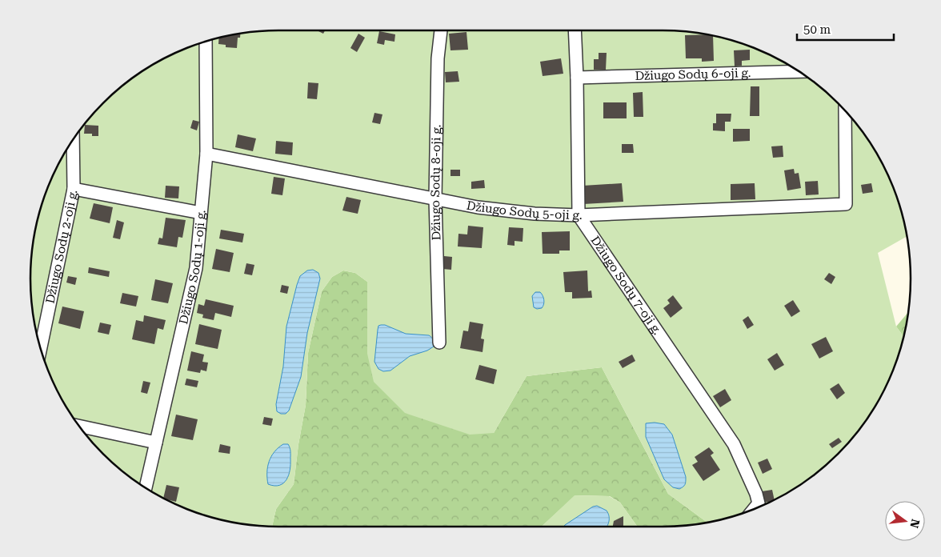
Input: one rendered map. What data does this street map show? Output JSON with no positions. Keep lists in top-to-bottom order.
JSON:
{
  "streets": {
    "street": [
      "Džiugo Sodų 6-oji g.",
      "Džiugo Sodų 8-oji g.",
      "Džiugo Sodų 5-oji g.",
      "Džiugo Sodų 2-oji g.",
      "Džiugo Sodų 1-oji g.",
      "Džiugo Sodų 7-oji g."
    ]
  },
  "crossings": [
    ["Džiugo Sodų 8-oji g.", "Džiugo Sodų 5-oji g."],
    ["Džiugo Sodų 5-oji g.", "Džiugo Sodų 1-oji g."],
    ["Džiugo Sodų 5-oji g.", "Džiugo Sodų 7-oji g."]
  ],
  "scale_bar": "50 m",
  "north": "right"
}
